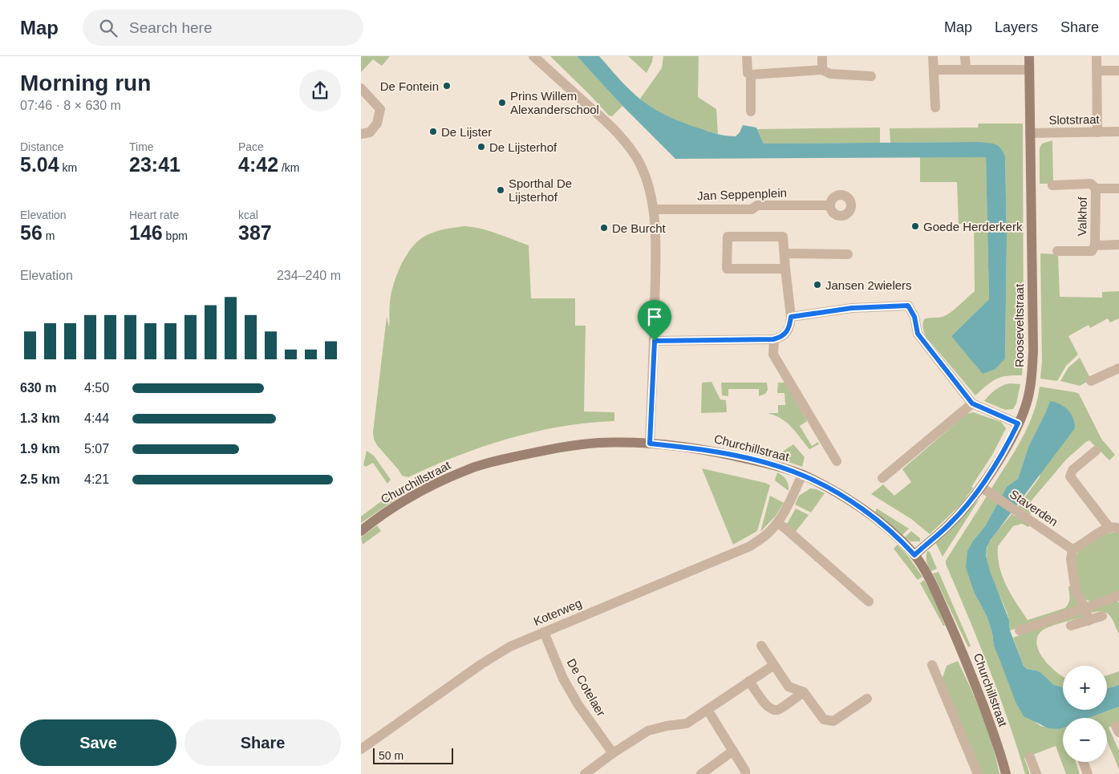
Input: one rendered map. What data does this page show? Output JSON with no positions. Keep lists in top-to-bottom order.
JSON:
{
  "streets": {
    "street": [
      "Slotstraat",
      "Jan Seppenplein",
      "Valkhof",
      "Rooseveltstraat",
      "Churchillstraat",
      "Staverden",
      "Koterweg",
      "De Cotelaer"
    ]
  },
  "crossings": [
    ["Slotstraat", "Rooseveltstraat"],
    ["Rooseveltstraat", "Churchillstraat"],
    ["Rooseveltstraat", "Staverden"],
    ["Churchillstraat", "Koterweg"],
    ["Koterweg", "De Cotelaer"]
  ],
  "places": [
    "De Fontein",
    "Prins Willem Alexanderschool",
    "De Lijster",
    "De Lijsterhof",
    "Sporthal De Lijsterhof",
    "Goede Herderkerk",
    "De Burcht",
    "Jansen 2wielers"
  ],
  "scale_bar": "50 m",
  "page": {
    "header": "Map",
    "search": "Search here",
    "nav": ["Map", "Layers", "Share"],
    "heading": ["Morning run", "07:46 · 8 × 630 m"],
    "stats": [
      ["Distance", "5.04 km"],
      ["Time", "23:41"],
      ["Pace", "4:42 /km"],
      ["Elevation", "56 m"],
      ["Heart rate", "146 bpm"],
      ["kcal", "387"]
    ],
    "chart": ["Elevation", "234–240 m"],
    "list": [
      {
        "name": "630 m",
        "note": "4:50"
      },
      {
        "name": "1.3 km",
        "note": "4:44"
      },
      {
        "name": "1.9 km",
        "note": "5:07"
      },
      {
        "name": "2.5 km",
        "note": "4:21"
      }
    ],
    "map_buttons": ["+", "−"],
    "buttons": ["Save", "Share"],
    "scale": "50 m"
  }
}
